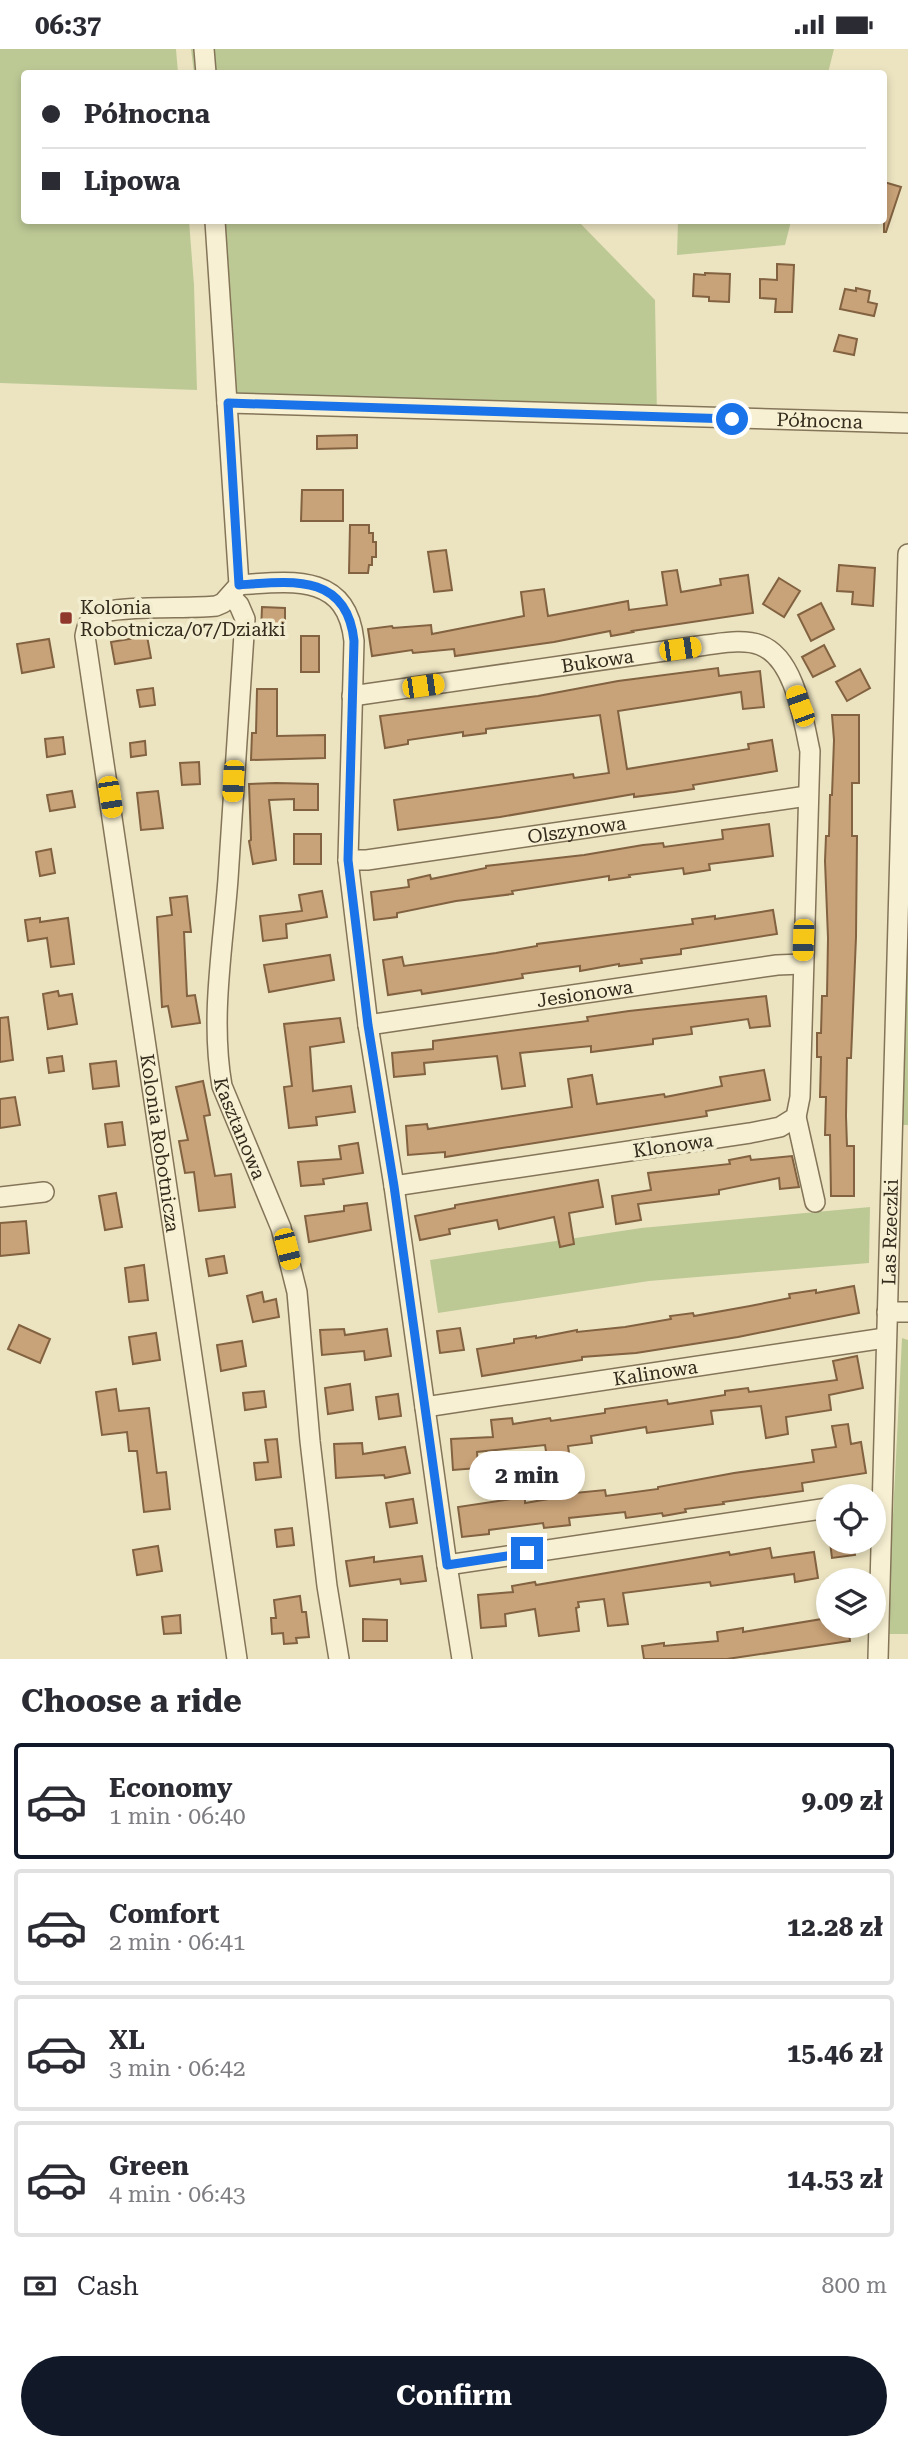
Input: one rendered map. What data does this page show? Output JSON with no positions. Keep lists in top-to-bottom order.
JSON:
{
  "streets": {
    "street": [
      "Północna",
      "Bukowa",
      "Olszynowa",
      "Jesionowa",
      "Kasztanowa",
      "Kolonia Robotnicza",
      "Klonowa",
      "Las Rzeczki",
      "Kalinowa"
    ]
  },
  "crossings": [
    ["Północna", "Kasztanowa"],
    ["Bukowa", "Olszynowa"],
    ["Bukowa", "Jesionowa"],
    ["Kasztanowa", "Kolonia Robotnicza"],
    ["Las Rzeczki", "Kalinowa"]
  ],
  "places": {
    "transit": ["Kolonia Robotnicza/07/Działki"]
  },
  "page": {
    "status": "06:37",
    "banner": ["Północna", "Lipowa"],
    "bubble": "2 min",
    "heading": "Choose a ride",
    "list": [
      {
        "name": "Economy",
        "note": "1 min · 06:40",
        "value": "9.09 zł"
      },
      {
        "name": "Comfort",
        "note": "2 min · 06:41",
        "value": "12.28 zł"
      },
      {
        "name": "XL",
        "note": "3 min · 06:42",
        "value": "15.46 zł"
      },
      {
        "name": "Green",
        "note": "4 min · 06:43",
        "value": "14.53 zł"
      }
    ],
    "pay": ["Cash", "800 m"],
    "buttons": "Confirm"
  }
}
